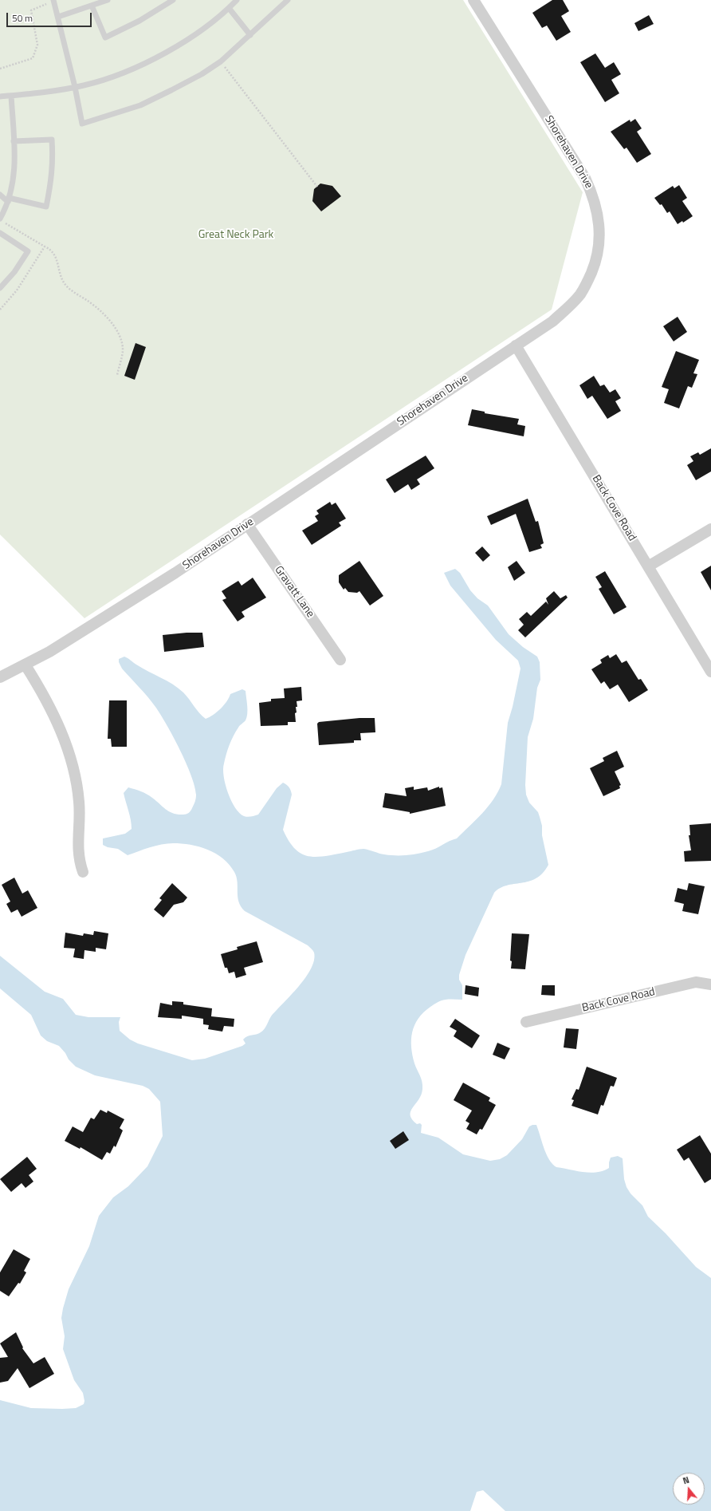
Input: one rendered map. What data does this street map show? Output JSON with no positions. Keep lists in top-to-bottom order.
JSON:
{
  "streets": {
    "street": ["Shorehaven Drive", "Back Cove Road", "Gravatt Lane"]
  },
  "crossings": [
    ["Shorehaven Drive", "Back Cove Road"],
    ["Shorehaven Drive", "Gravatt Lane"]
  ],
  "parks": ["Great Neck Park"],
  "scale_bar": "50 m",
  "north": "top"
}
